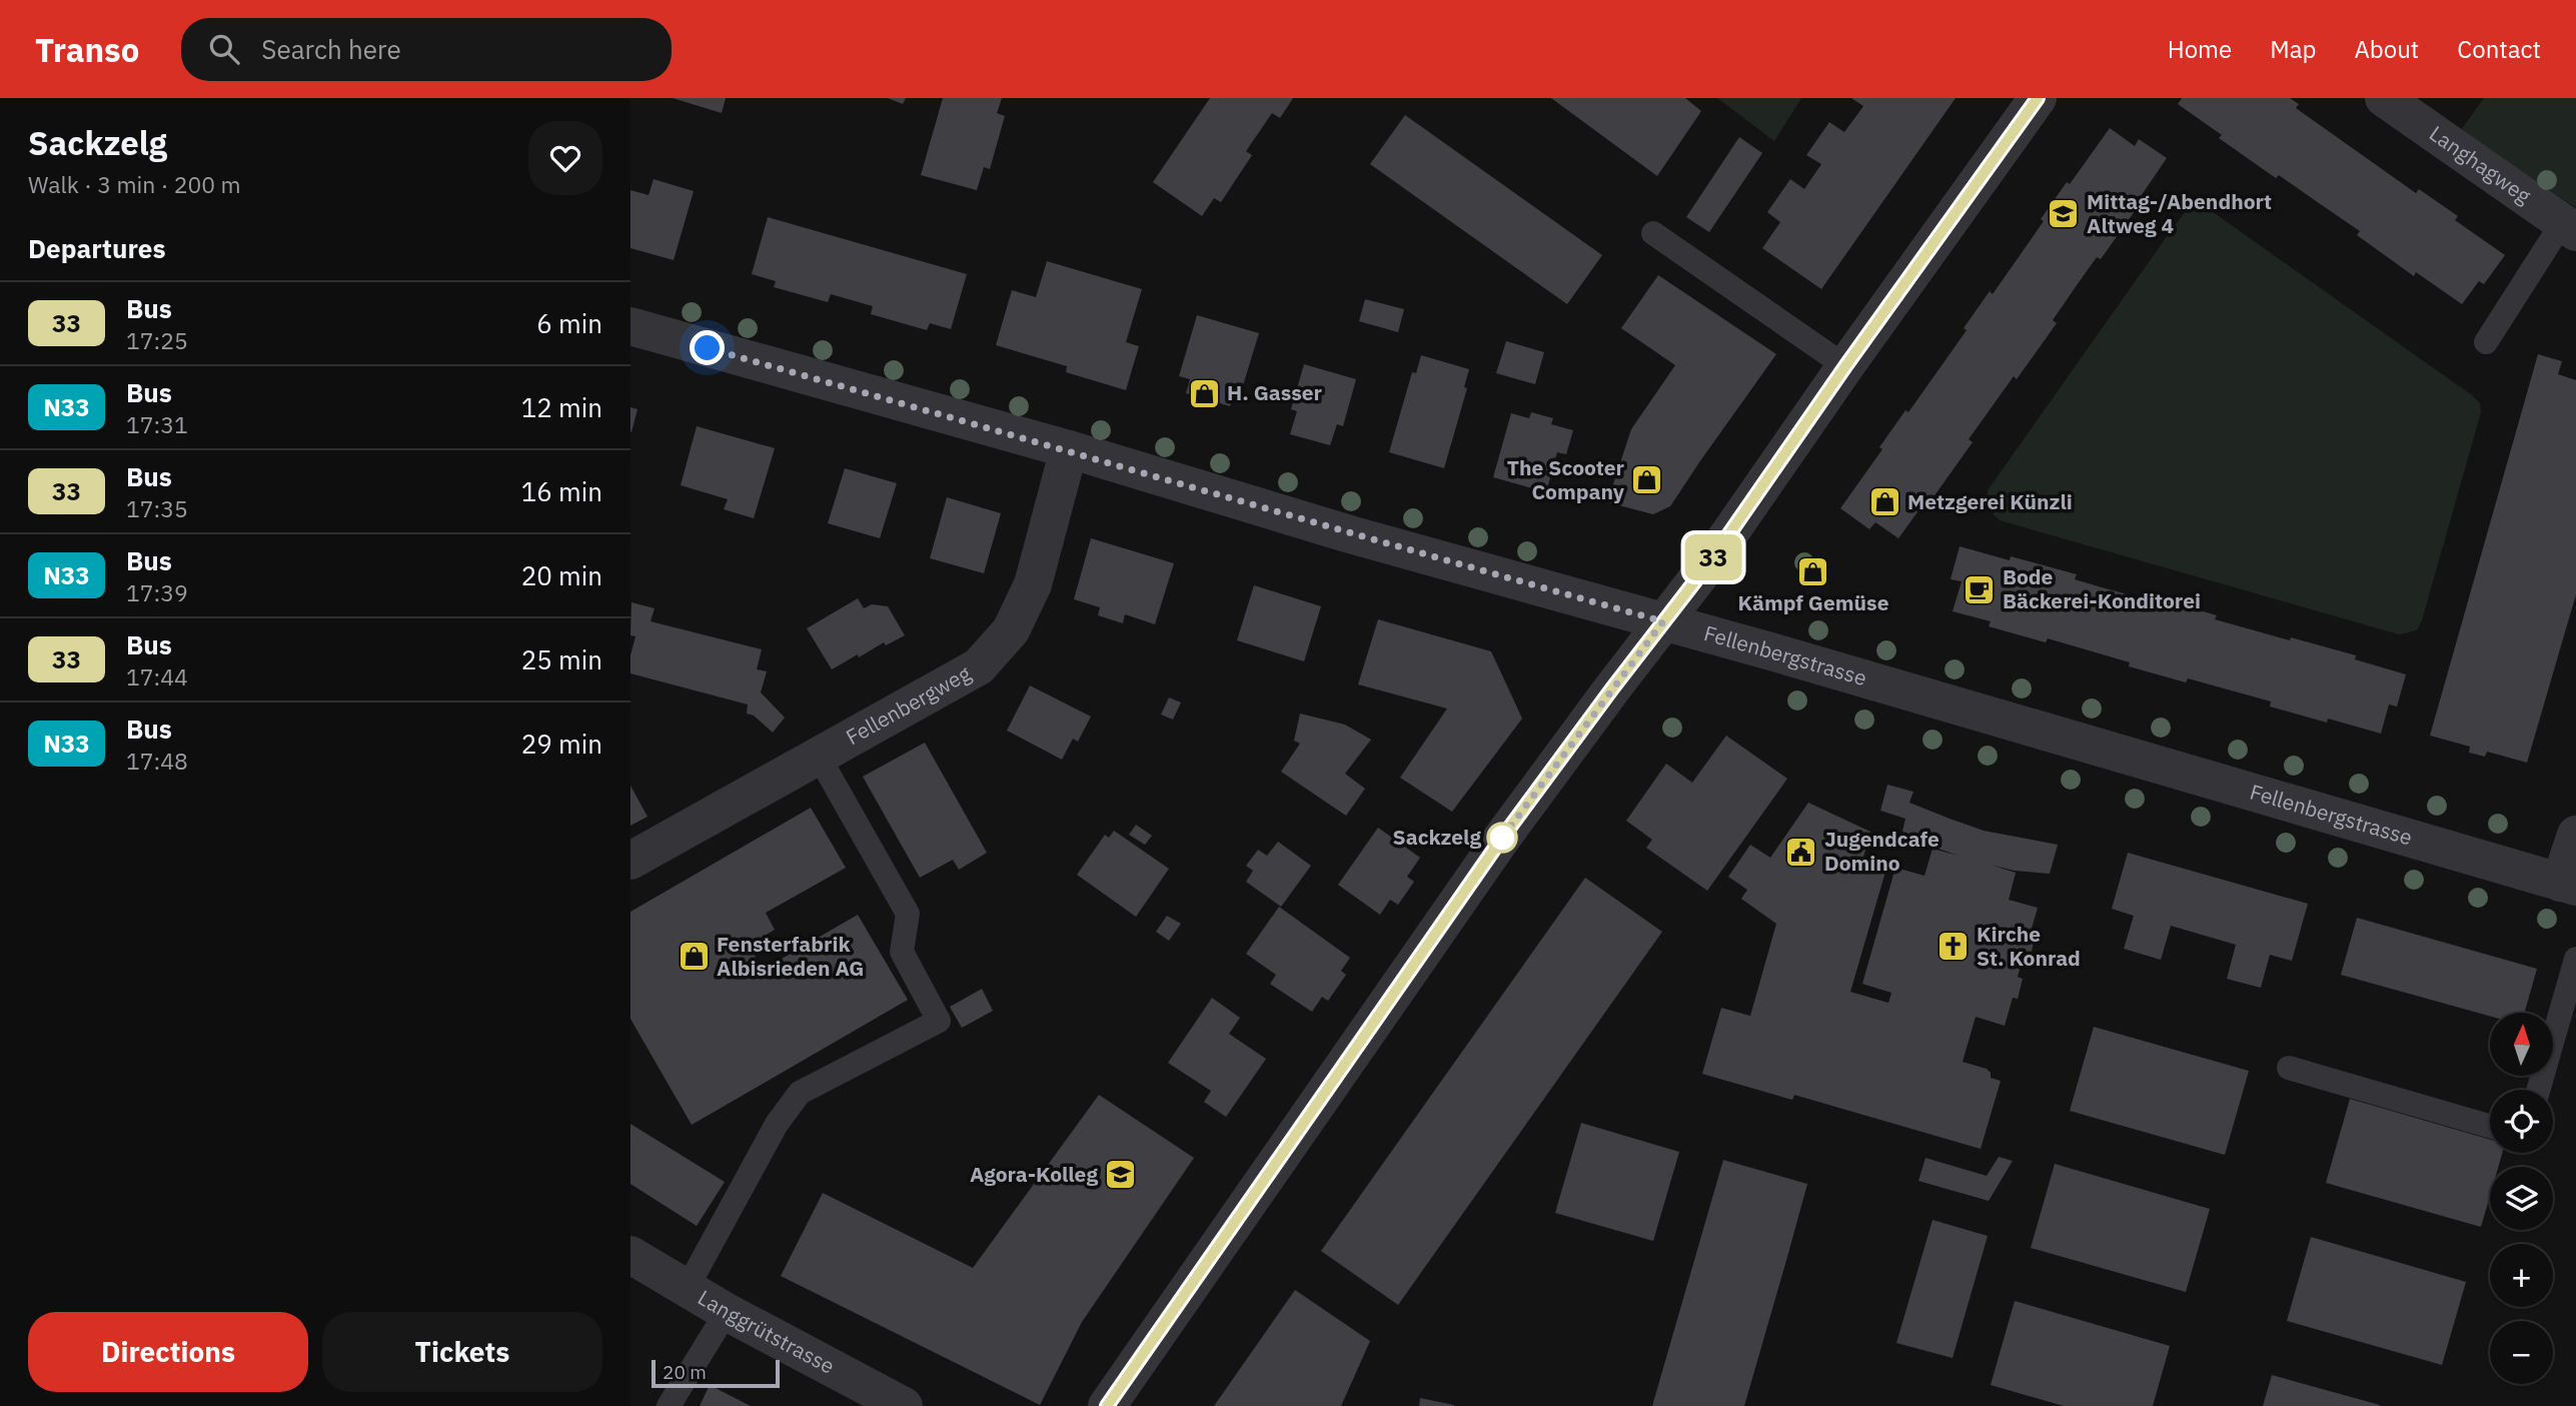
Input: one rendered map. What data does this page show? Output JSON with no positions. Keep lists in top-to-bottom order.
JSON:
{
  "streets": {
    "street": [
      "Langhagweg",
      "Fellenbergstrasse",
      "Fellenbergweg",
      "Langgrütstrasse"
    ]
  },
  "crossings": [
    ["Fellenbergstrasse", "Fellenbergweg"]
  ],
  "places": {
    "school or university": ["Mittag-/Abendhort Altweg 4", "Agora-Kolleg"],
    "shop": [
      "H. Gasser",
      "The Scooter Company",
      "Metzgerei Künzli",
      "Kämpf Gemüse",
      "Fensterfabrik Albisrieden AG"
    ],
    "cafe": ["Bode Bäckerei-Konditorei"],
    "other": ["Sackzelg"],
    "public building": ["Jugendcafe Domino"],
    "church": ["Kirche St. Konrad"]
  },
  "lines": ["bus line 33"],
  "scale_bar": "20 m",
  "north": "top",
  "page": {
    "header": "Transo",
    "search": "Search here",
    "nav": [
      "Home",
      "Map",
      "About",
      "Contact"
    ],
    "heading": [
      ["Sackzelg", "Walk · 3 min · 200 m"],
      "Departures"
    ],
    "on_map": "33",
    "list": [
      {
        "mark": "33",
        "name": "Bus",
        "note": "17:25",
        "value": "6 min"
      },
      {
        "mark": "N33",
        "name": "Bus",
        "note": "17:31",
        "value": "12 min"
      },
      {
        "mark": "33",
        "name": "Bus",
        "note": "17:35",
        "value": "16 min"
      },
      {
        "mark": "N33",
        "name": "Bus",
        "note": "17:39",
        "value": "20 min"
      },
      {
        "mark": "33",
        "name": "Bus",
        "note": "17:44",
        "value": "25 min"
      },
      {
        "mark": "N33",
        "name": "Bus",
        "note": "17:48",
        "value": "29 min"
      }
    ],
    "map_buttons": ["+", "−"],
    "buttons": ["Directions", "Tickets"],
    "scale": "20 m"
  }
}
